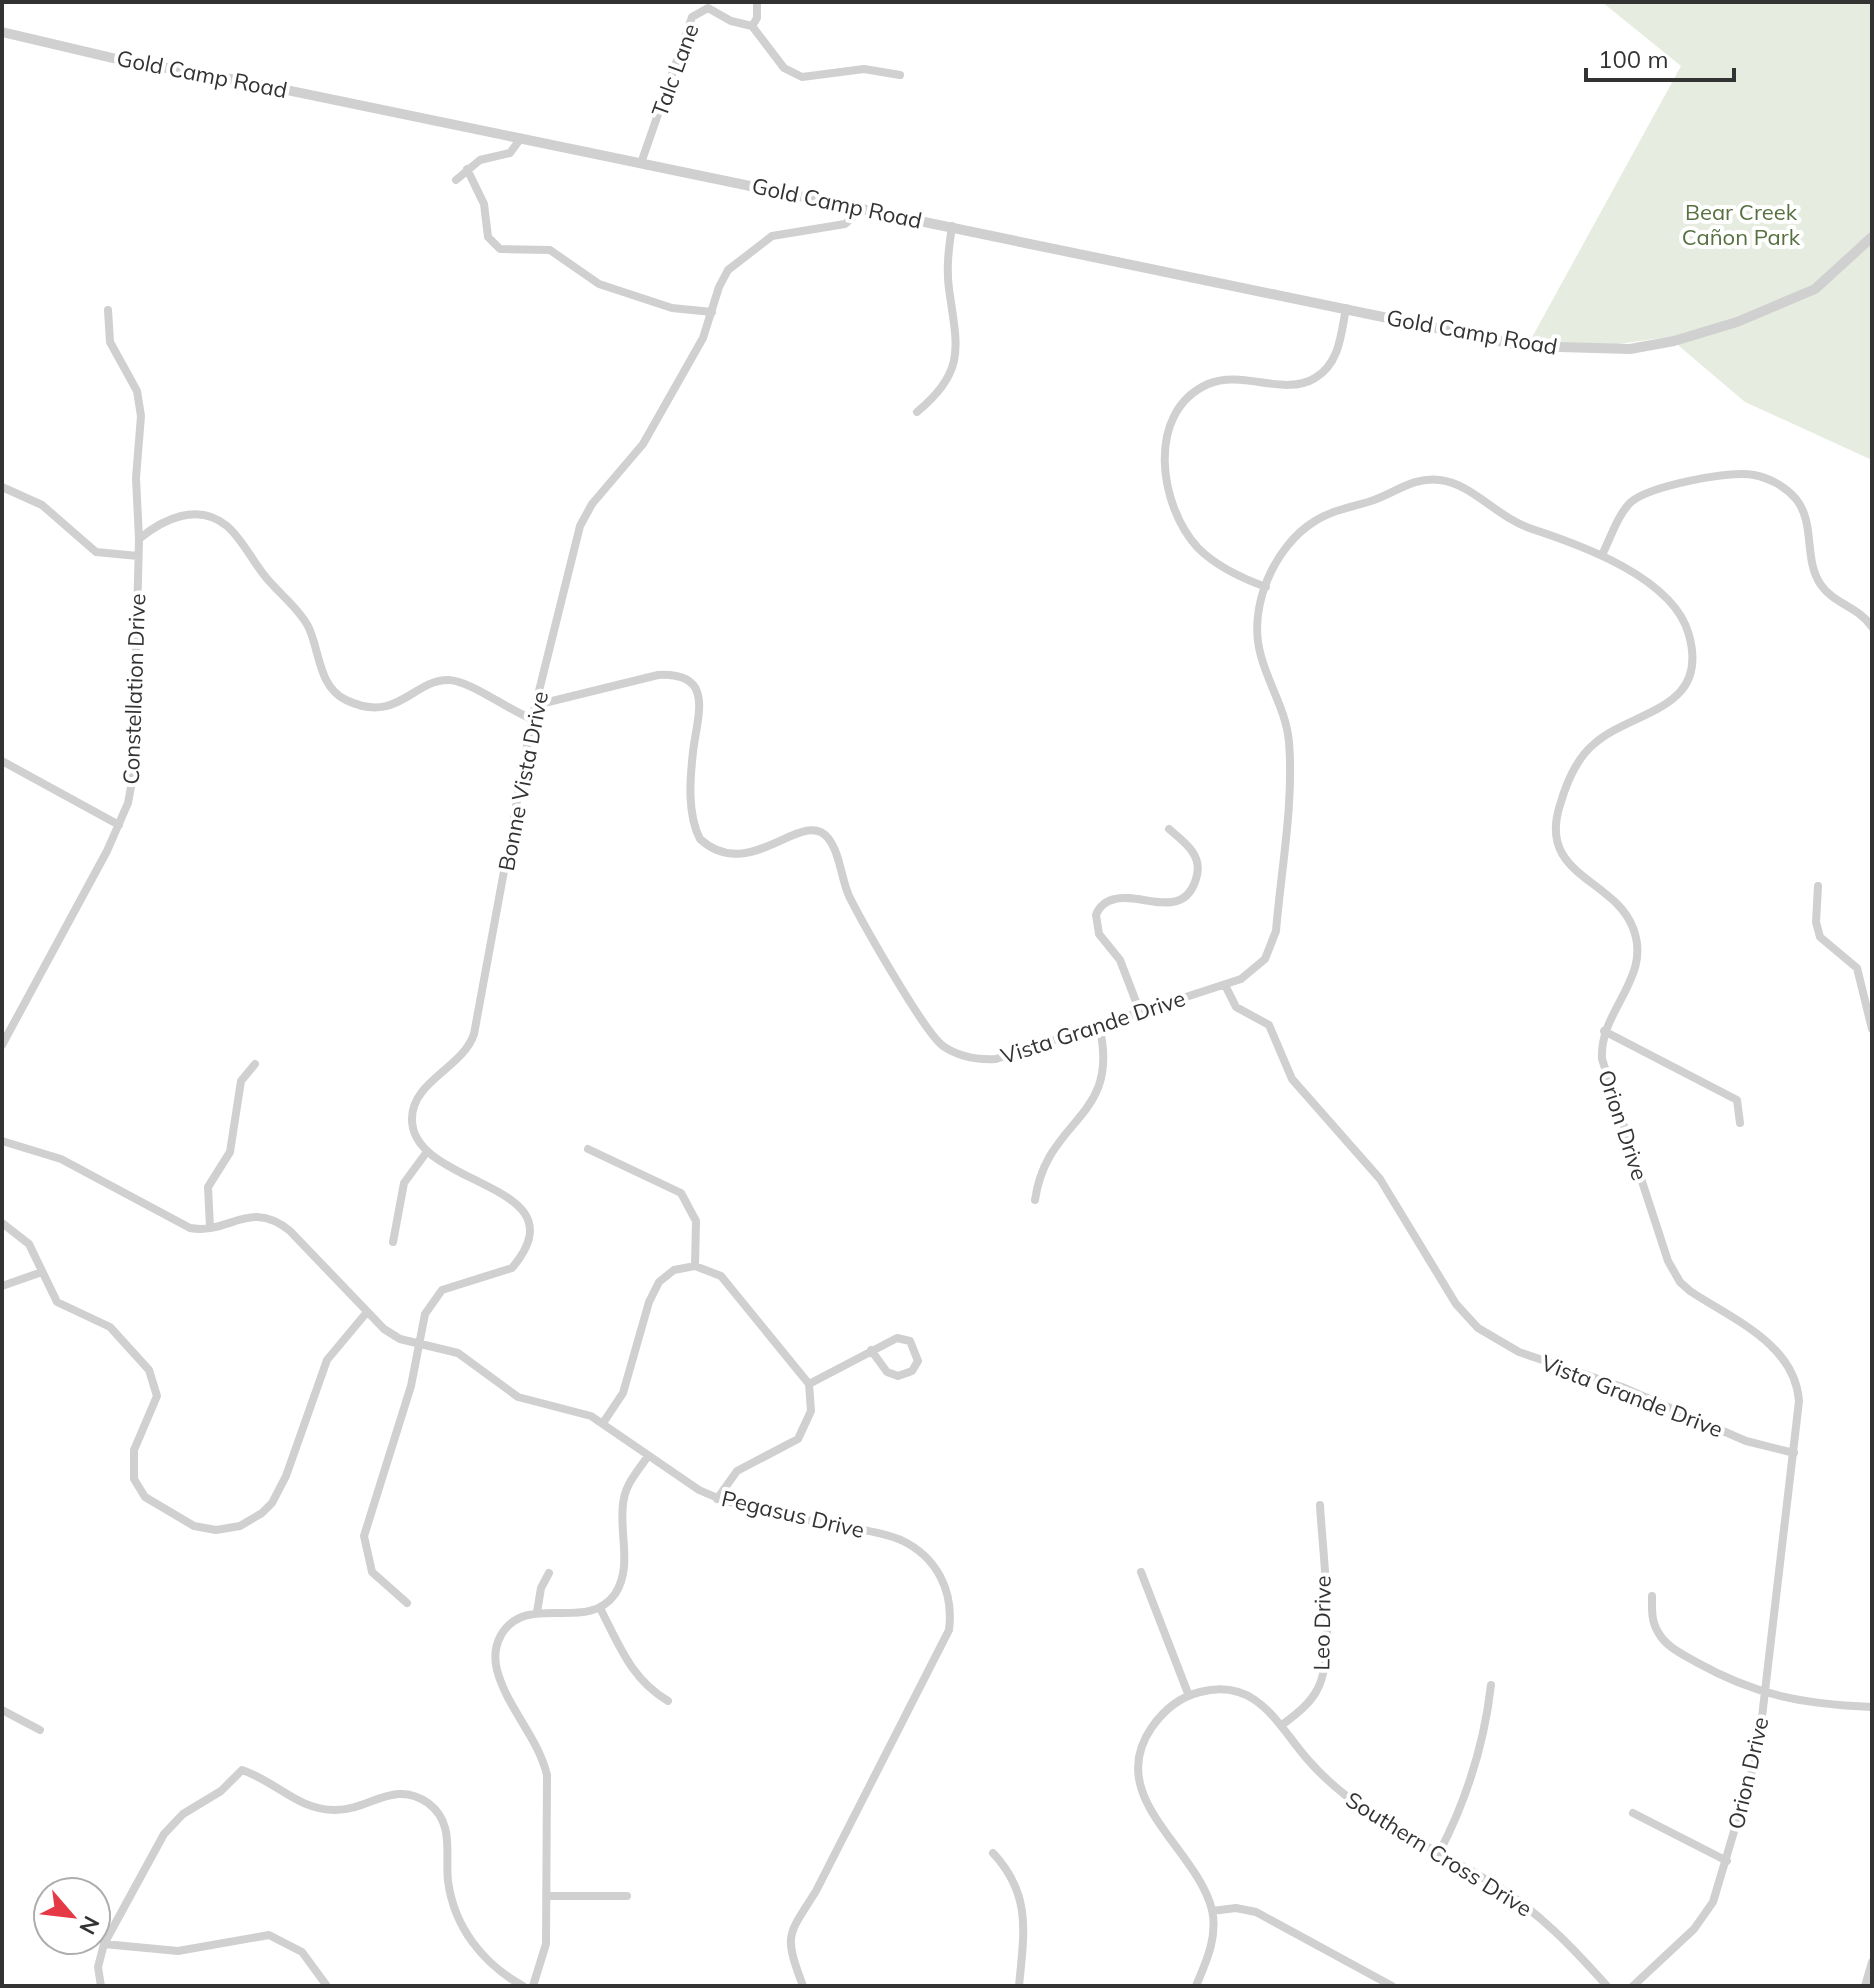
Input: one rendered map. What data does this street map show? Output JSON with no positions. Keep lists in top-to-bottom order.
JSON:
{
  "streets": {
    "street": [
      "Talc Lane",
      "Gold Camp Road",
      "Constellation Drive",
      "Bonne Vista Drive",
      "Vista Grande Drive",
      "Orion Drive",
      "Pegasus Drive",
      "Leo Drive",
      "Southern Cross Drive"
    ]
  },
  "crossings": [
    ["Talc Lane", "Gold Camp Road"],
    ["Gold Camp Road", "Bonne Vista Drive"],
    ["Bonne Vista Drive", "Vista Grande Drive"],
    ["Vista Grande Drive", "Orion Drive"],
    ["Leo Drive", "Southern Cross Drive"]
  ],
  "parks": ["Bear Creek Cañon Park"],
  "scale_bar": "100 m",
  "north": "bottom right"
}
